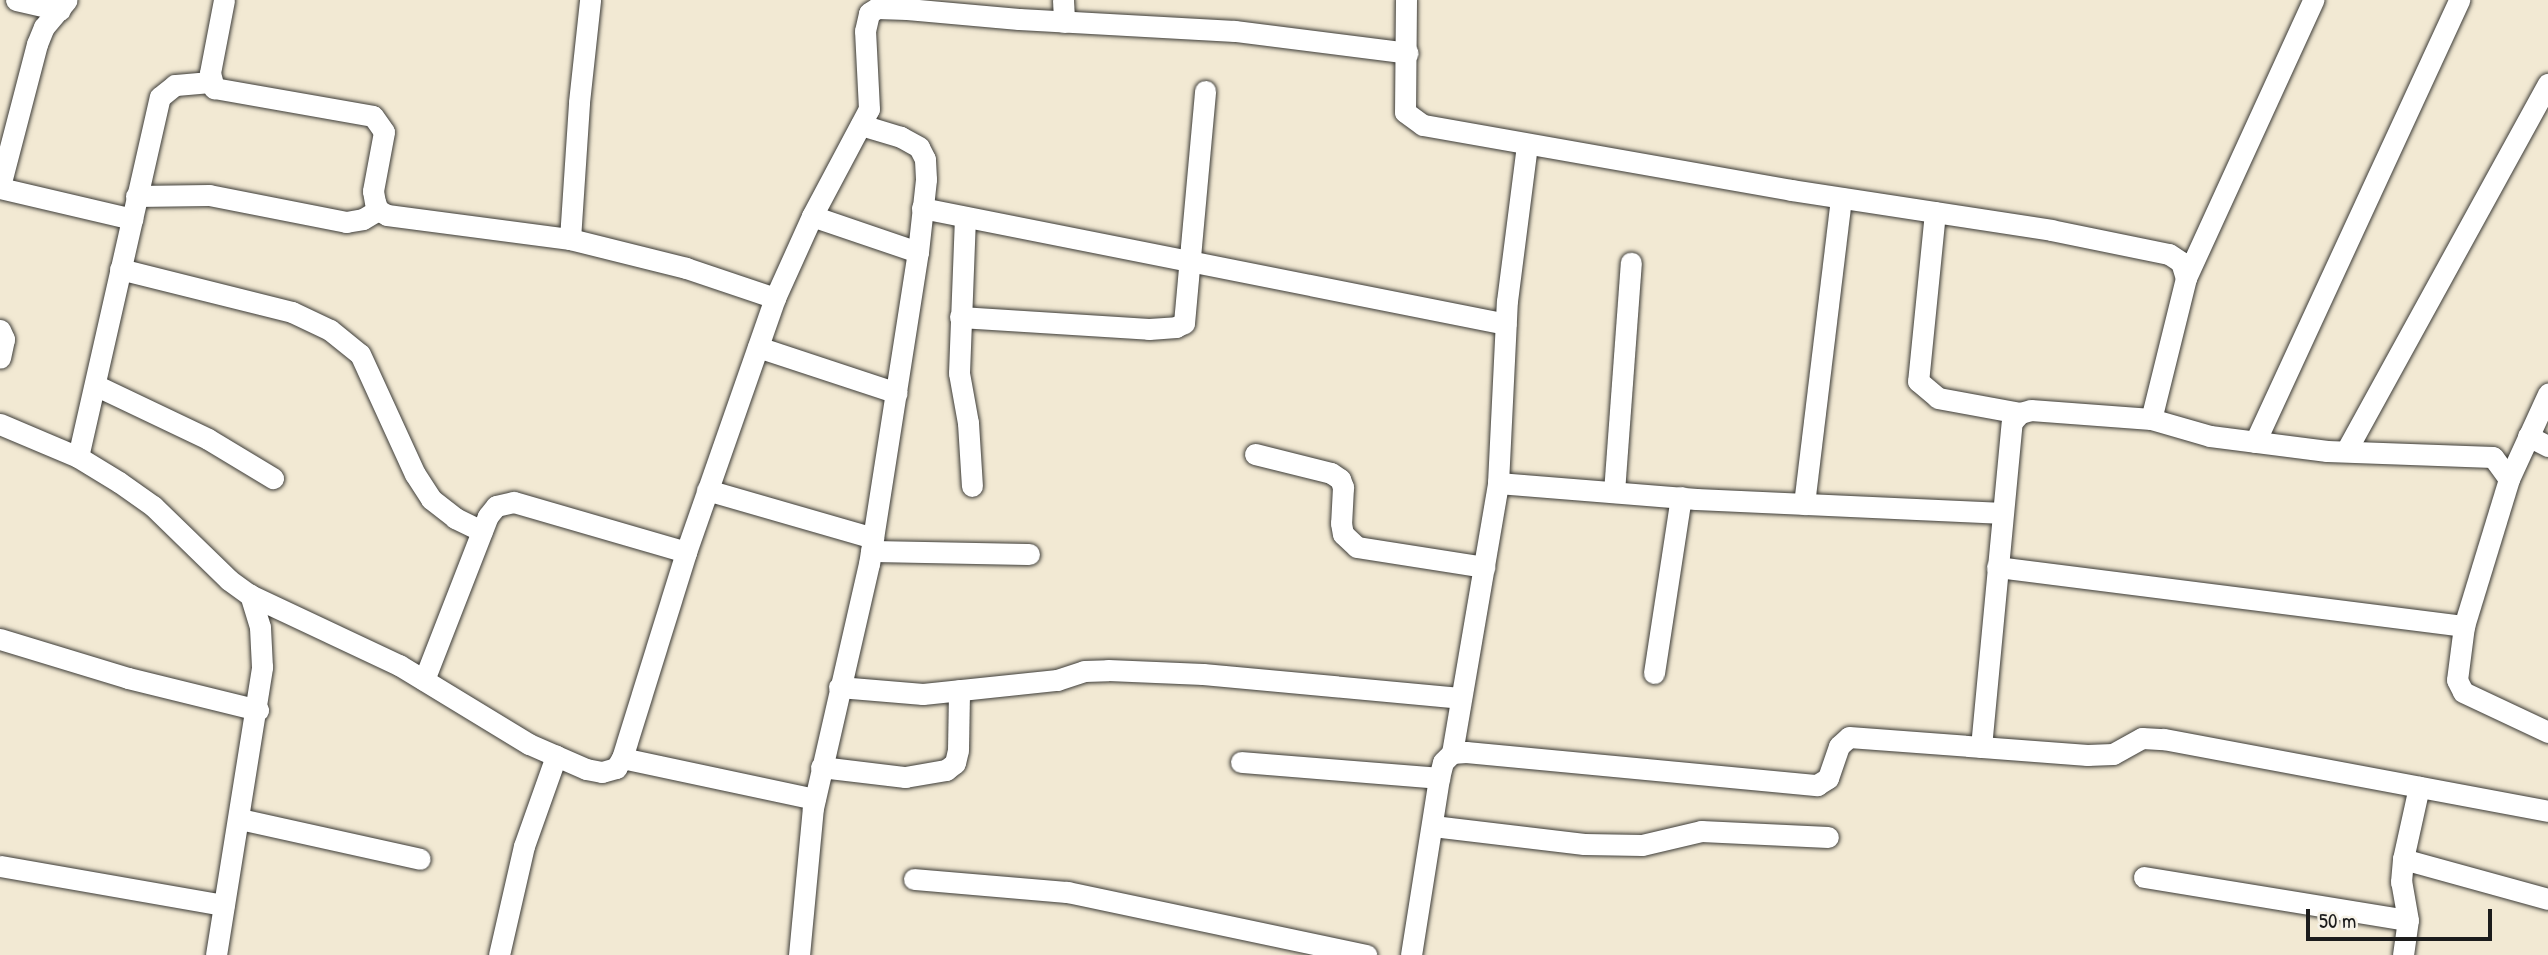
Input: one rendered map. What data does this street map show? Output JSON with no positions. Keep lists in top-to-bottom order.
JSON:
{
  "scale_bar": "50 m"
}
